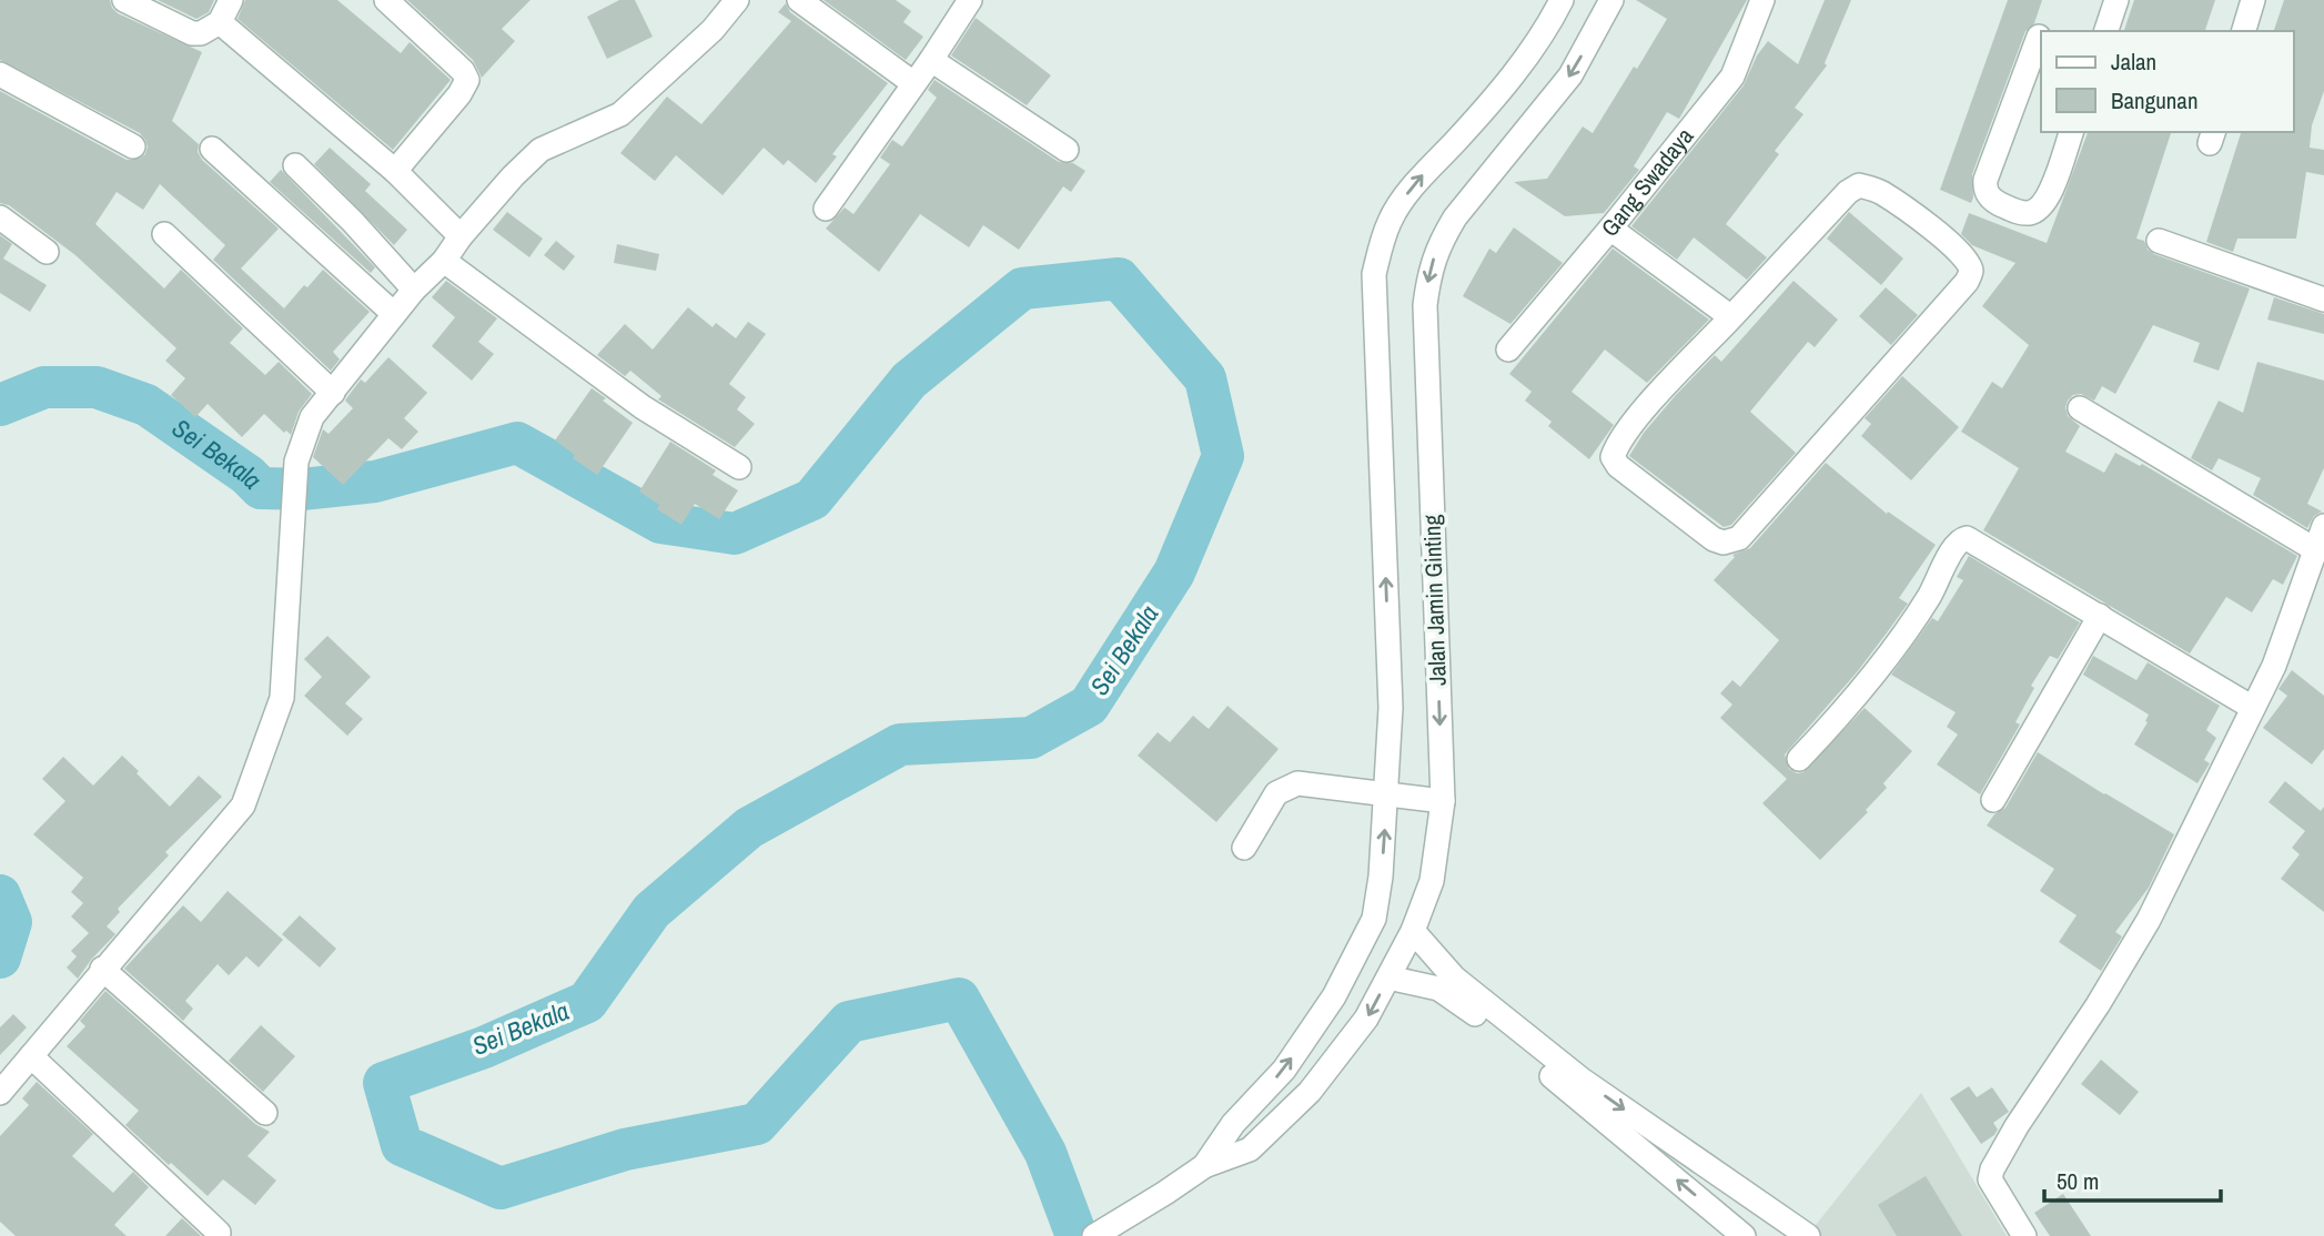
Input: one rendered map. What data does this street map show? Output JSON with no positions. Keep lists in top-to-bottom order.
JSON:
{
  "streets": {
    "street": ["Gang Swadaya", "Jalan Jamin Ginting"]
  },
  "water": ["Sei Bekala"],
  "legend": ["Jalan", "Bangunan"],
  "scale_bar": "50 m"
}
